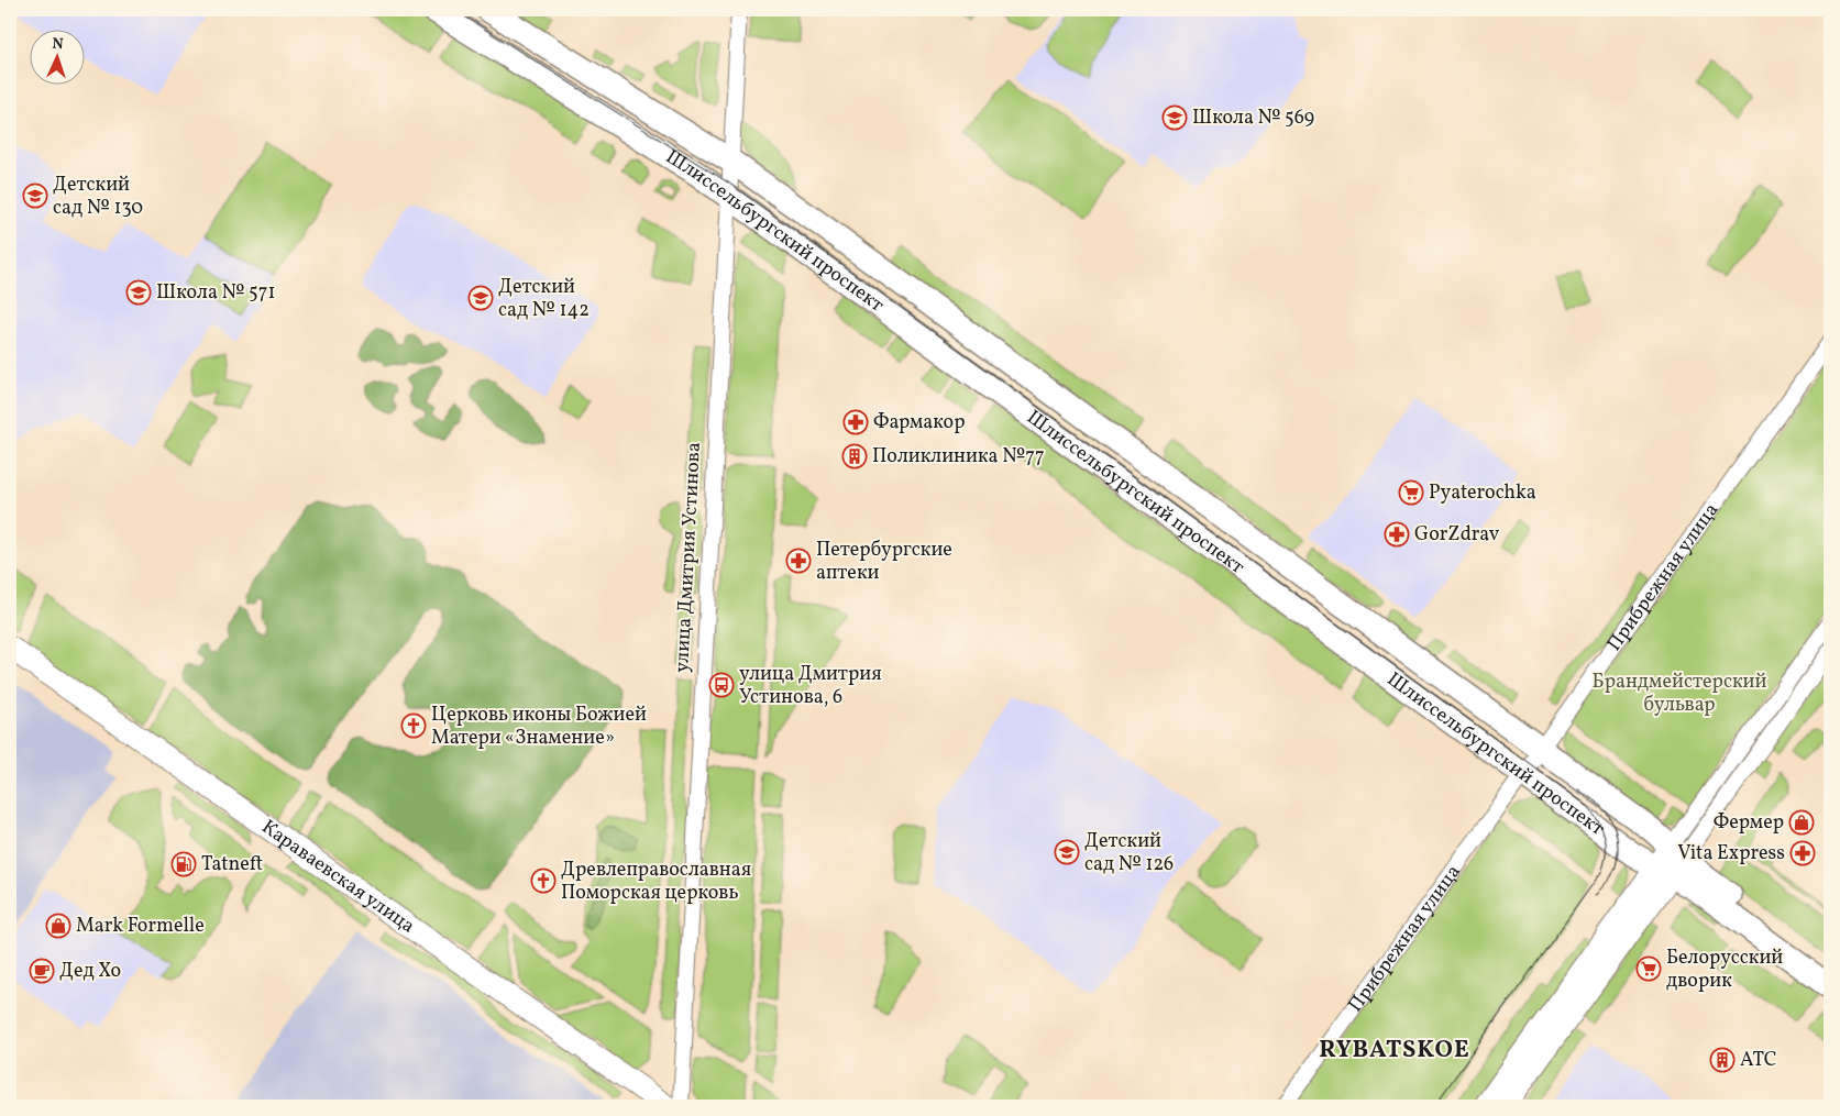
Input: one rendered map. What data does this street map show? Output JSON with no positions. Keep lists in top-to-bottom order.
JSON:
{
  "streets": {
    "main road": ["Шлиссельбургский проспект"],
    "street": ["улица Дмитрия Устинова", "Прибрежная улица", "Караваевская улица"]
  },
  "crossings": [
    ["Шлиссельбургский проспект", "улица Дмитрия Устинова"],
    ["Шлиссельбургский проспект", "Прибрежная улица"]
  ],
  "districts": ["RYBATSKOE"],
  "parks": ["Брандмейстерский бульвар"],
  "places": {
    "school or university": [
      "Школа № 569",
      "Детский сад № 130",
      "Школа № 571",
      "Детский сад № 142",
      "Детский сад № 126"
    ],
    "pharmacy": [
      "Фармакор",
      "GorZdrav",
      "Петербургские аптеки",
      "Vita Express"
    ],
    "building": ["Поликлиника №77", "АТС"],
    "supermarket": ["Pyaterochka", "Белорусский дворик"],
    "bus stop": ["улица Дмитрия Устинова, 6"],
    "church": ["Церковь иконы Божией Матери «Знамение»", "Древлеправославная Поморская церковь"],
    "shop": ["Фермер", "Mark Formelle"],
    "fuel station": ["Tatneft"],
    "cafe": ["Дед Хо"]
  },
  "north": "top"
}
